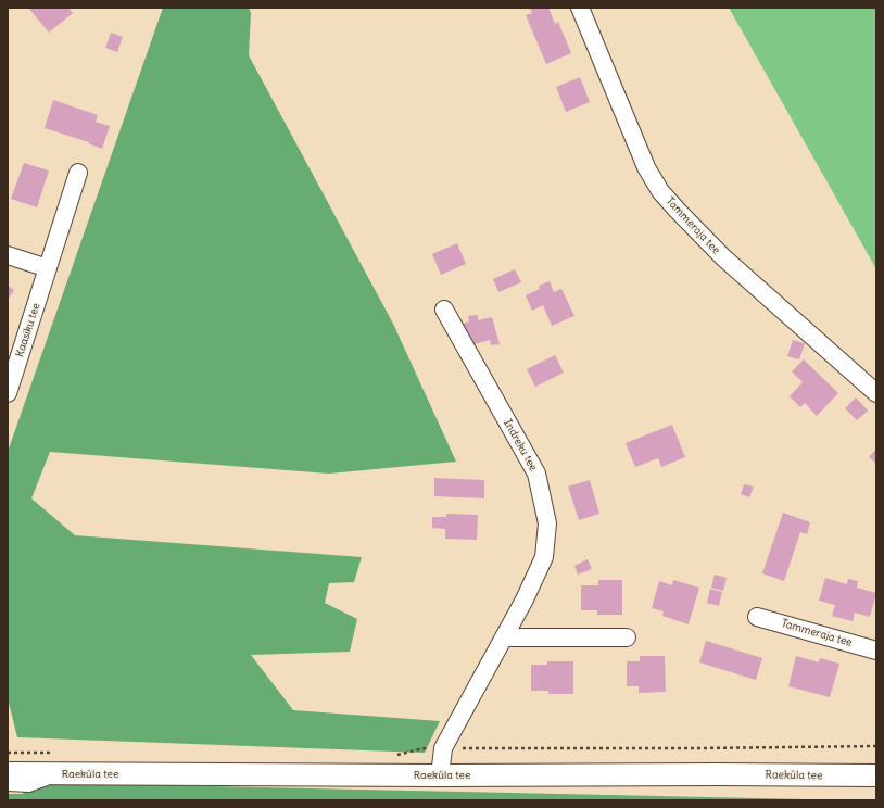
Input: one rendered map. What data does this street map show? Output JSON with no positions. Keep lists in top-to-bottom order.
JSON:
{
  "streets": {
    "street": [
      "Tammeraja tee",
      "Kaasiku tee",
      "Indreku tee",
      "Raeküla tee"
    ]
  },
  "crossings": [
    ["Indreku tee", "Raeküla tee"]
  ]
}
